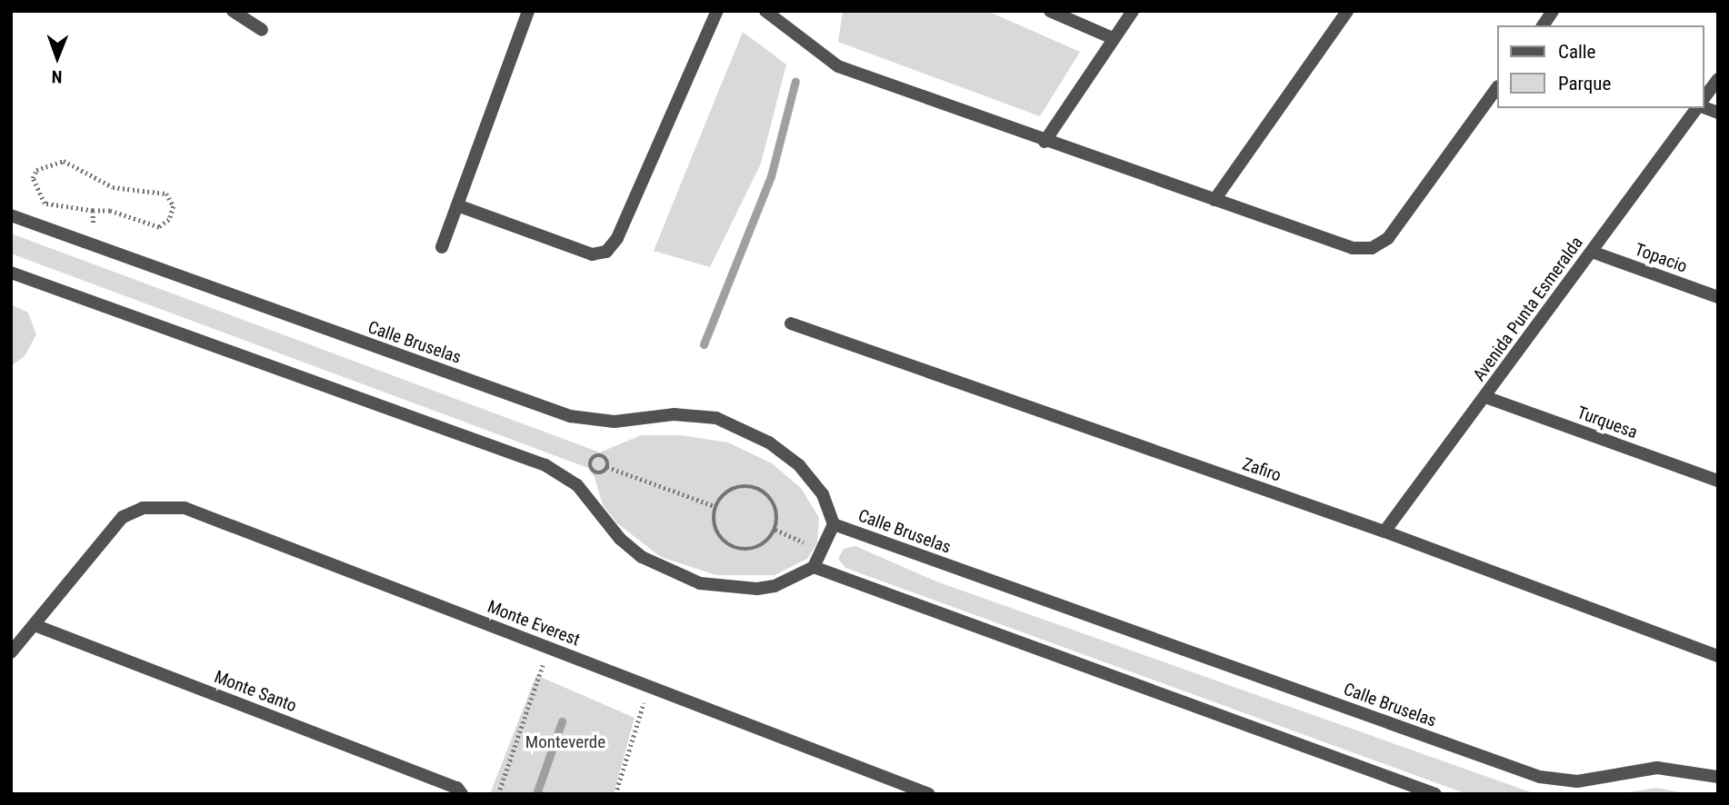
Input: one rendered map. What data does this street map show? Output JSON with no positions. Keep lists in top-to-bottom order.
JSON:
{
  "streets": {
    "street": [
      "Topacio",
      "Avenida Punta Esmeralda",
      "Calle Bruselas",
      "Turquesa",
      "Zafiro",
      "Monte Everest",
      "Monte Santo"
    ]
  },
  "crossings": [
    ["Topacio", "Avenida Punta Esmeralda"],
    ["Avenida Punta Esmeralda", "Turquesa"],
    ["Avenida Punta Esmeralda", "Zafiro"],
    ["Monte Everest", "Monte Santo"]
  ],
  "parks": ["Monteverde"],
  "legend": ["Calle", "Parque"],
  "north": "bottom"
}
